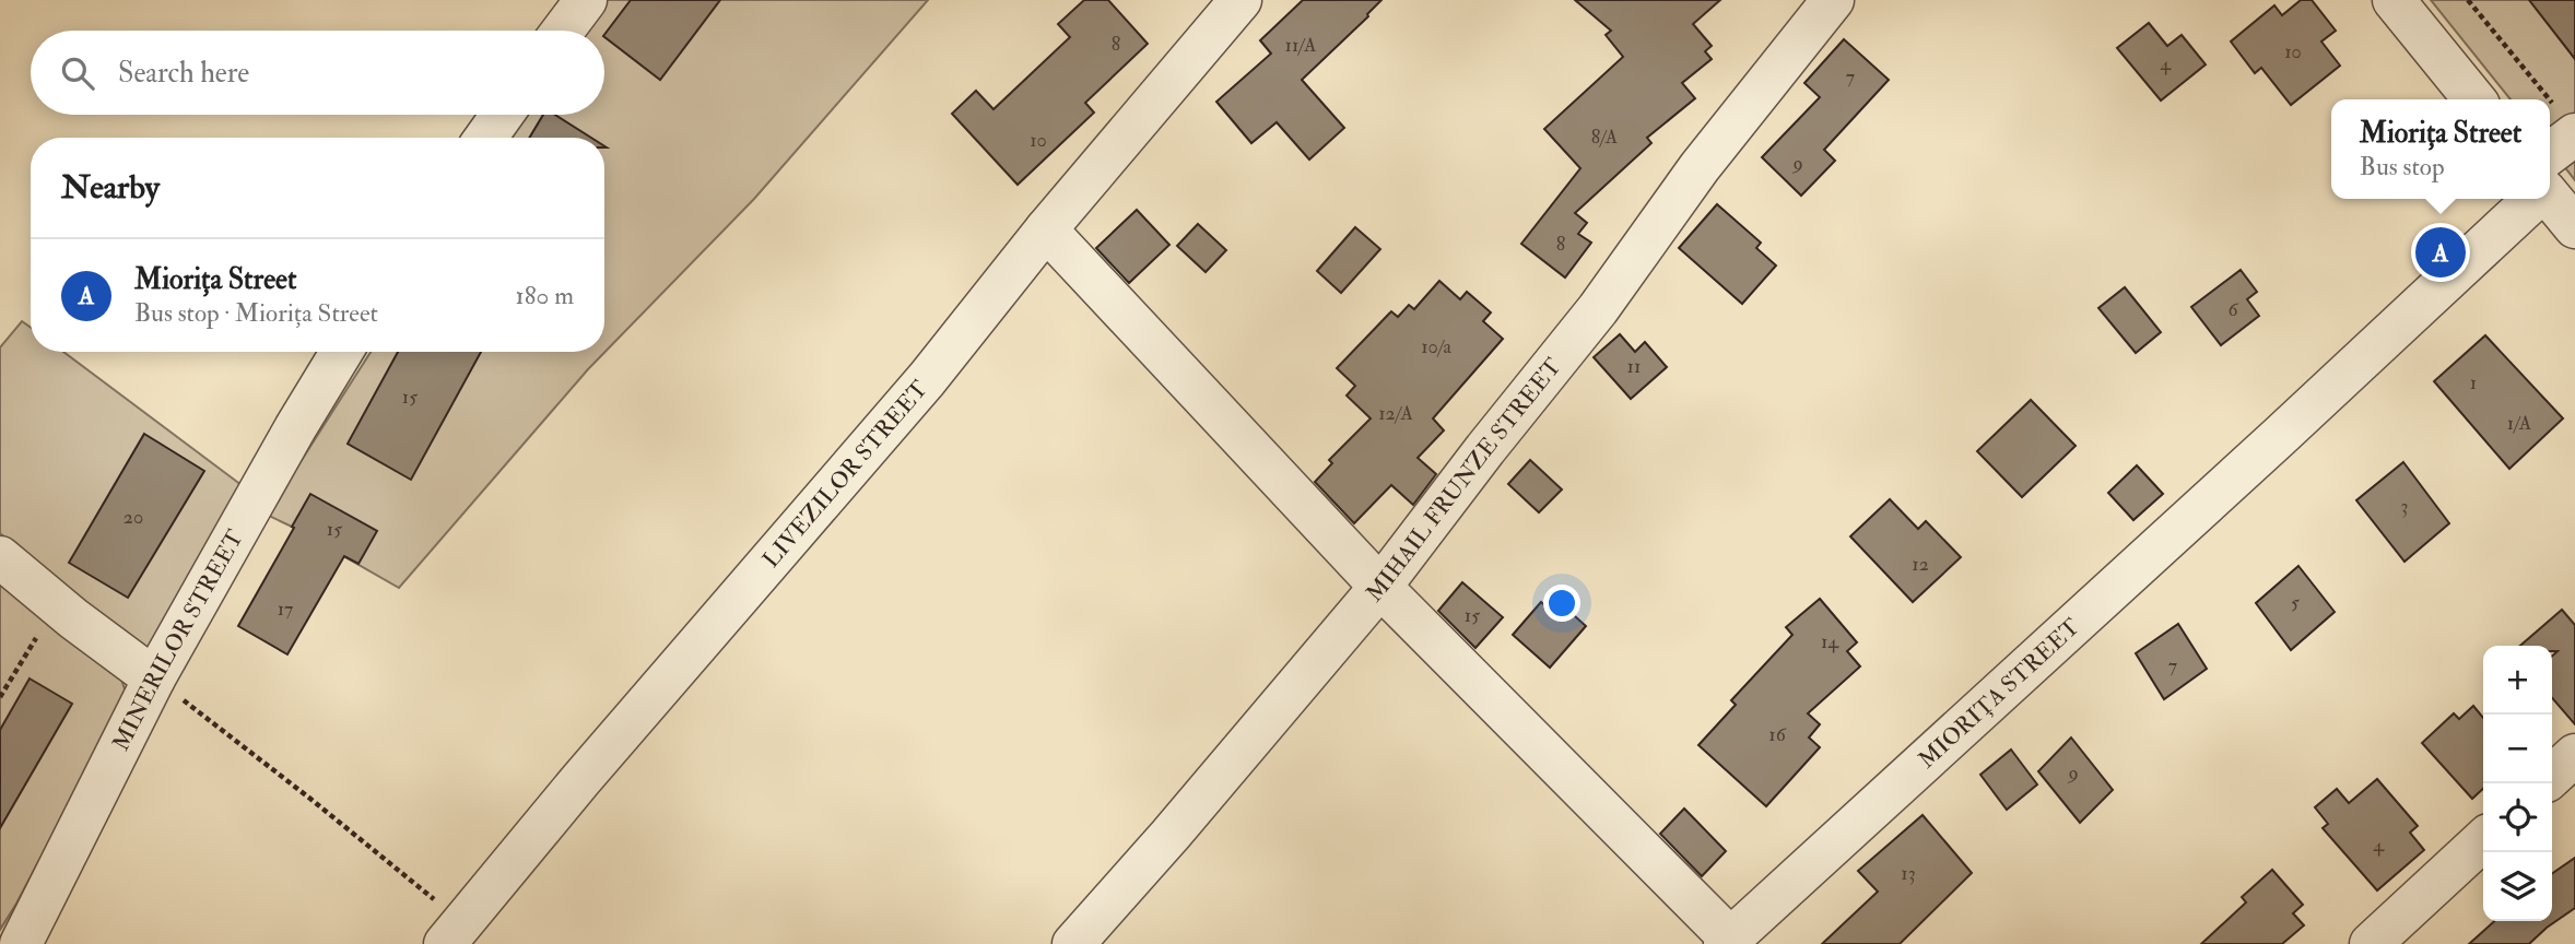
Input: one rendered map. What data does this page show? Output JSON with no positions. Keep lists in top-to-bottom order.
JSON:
{
  "streets": {
    "street": [
      "LIVEZILOR STREET",
      "MIHAIL FRUNZE STREET",
      "MINERILOR STREET",
      "MIORIȚA STREET"
    ]
  },
  "house_numbers": [
    "8",
    "11/A",
    "10",
    "4",
    "7",
    "8/A",
    "10",
    "9",
    "8",
    "6",
    "10/a",
    "11",
    "1",
    "15",
    "12/A",
    "1/A",
    "3",
    "20",
    "15",
    "12",
    "5",
    "17",
    "15",
    "14",
    "7",
    "16",
    "9",
    "4",
    "13"
  ],
  "page": {
    "search": "Search here",
    "popup": ["Miorița Street", "Bus stop"],
    "heading": "Nearby",
    "pins": "A",
    "list": [
      {
        "mark": "A",
        "name": "Miorița Street",
        "note": "Bus stop · Miorița Street",
        "value": "180 m"
      }
    ],
    "map_buttons": ["+", "−"]
  }
}
